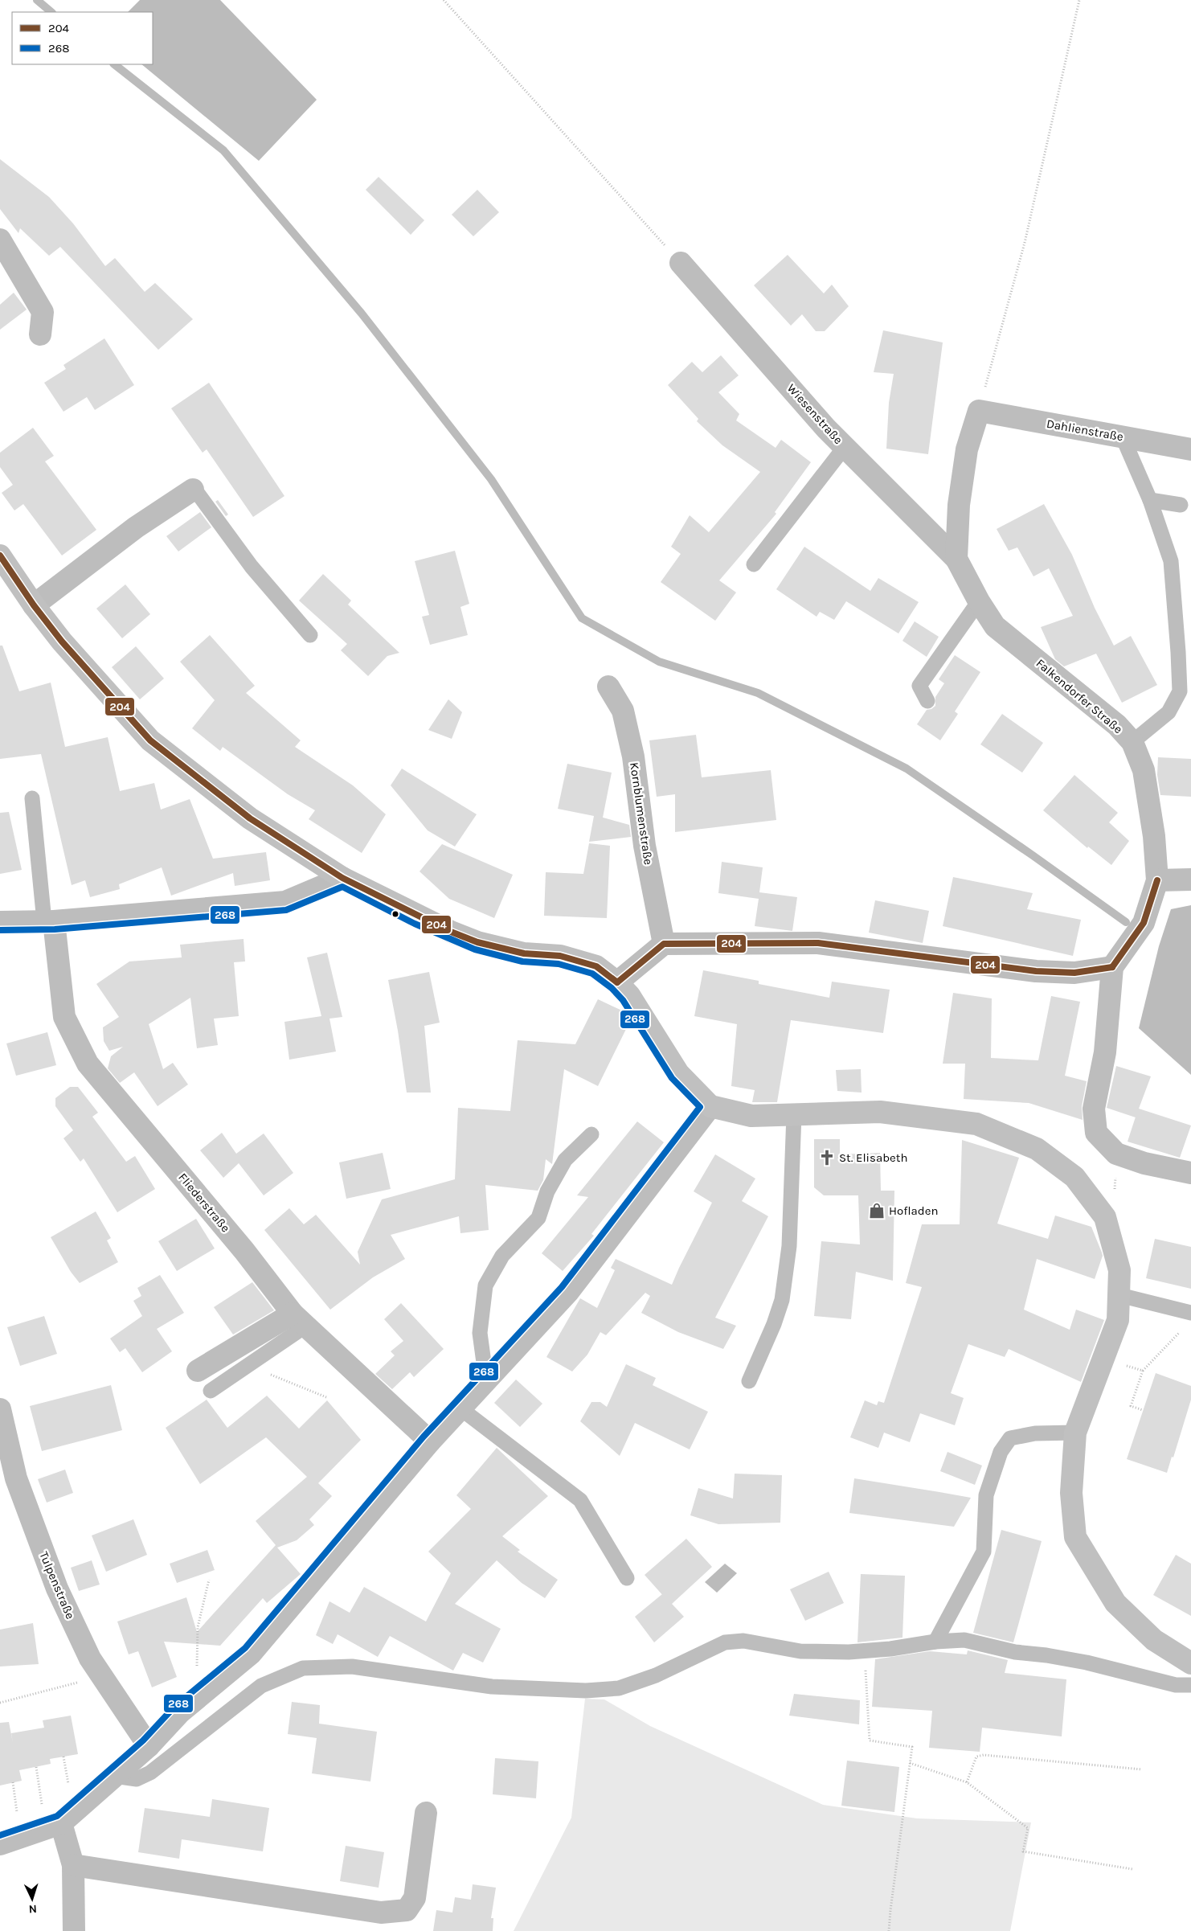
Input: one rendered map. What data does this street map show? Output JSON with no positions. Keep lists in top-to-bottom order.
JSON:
{
  "streets": {
    "street": [
      "Wiesenstraße",
      "Dahlienstraße",
      "Falkendorfer Straße",
      "Kornblumenstraße",
      "Fliederstraße",
      "Tulpenstraße"
    ]
  },
  "crossings": [
    ["Wiesenstraße", "Falkendorfer Straße"]
  ],
  "places": {
    "church": ["St. Elisabeth"],
    "shop": ["Hofladen"]
  },
  "lines": ["transit line 204", "transit line 268"],
  "legend": ["204", "268"],
  "north": "bottom"
}
